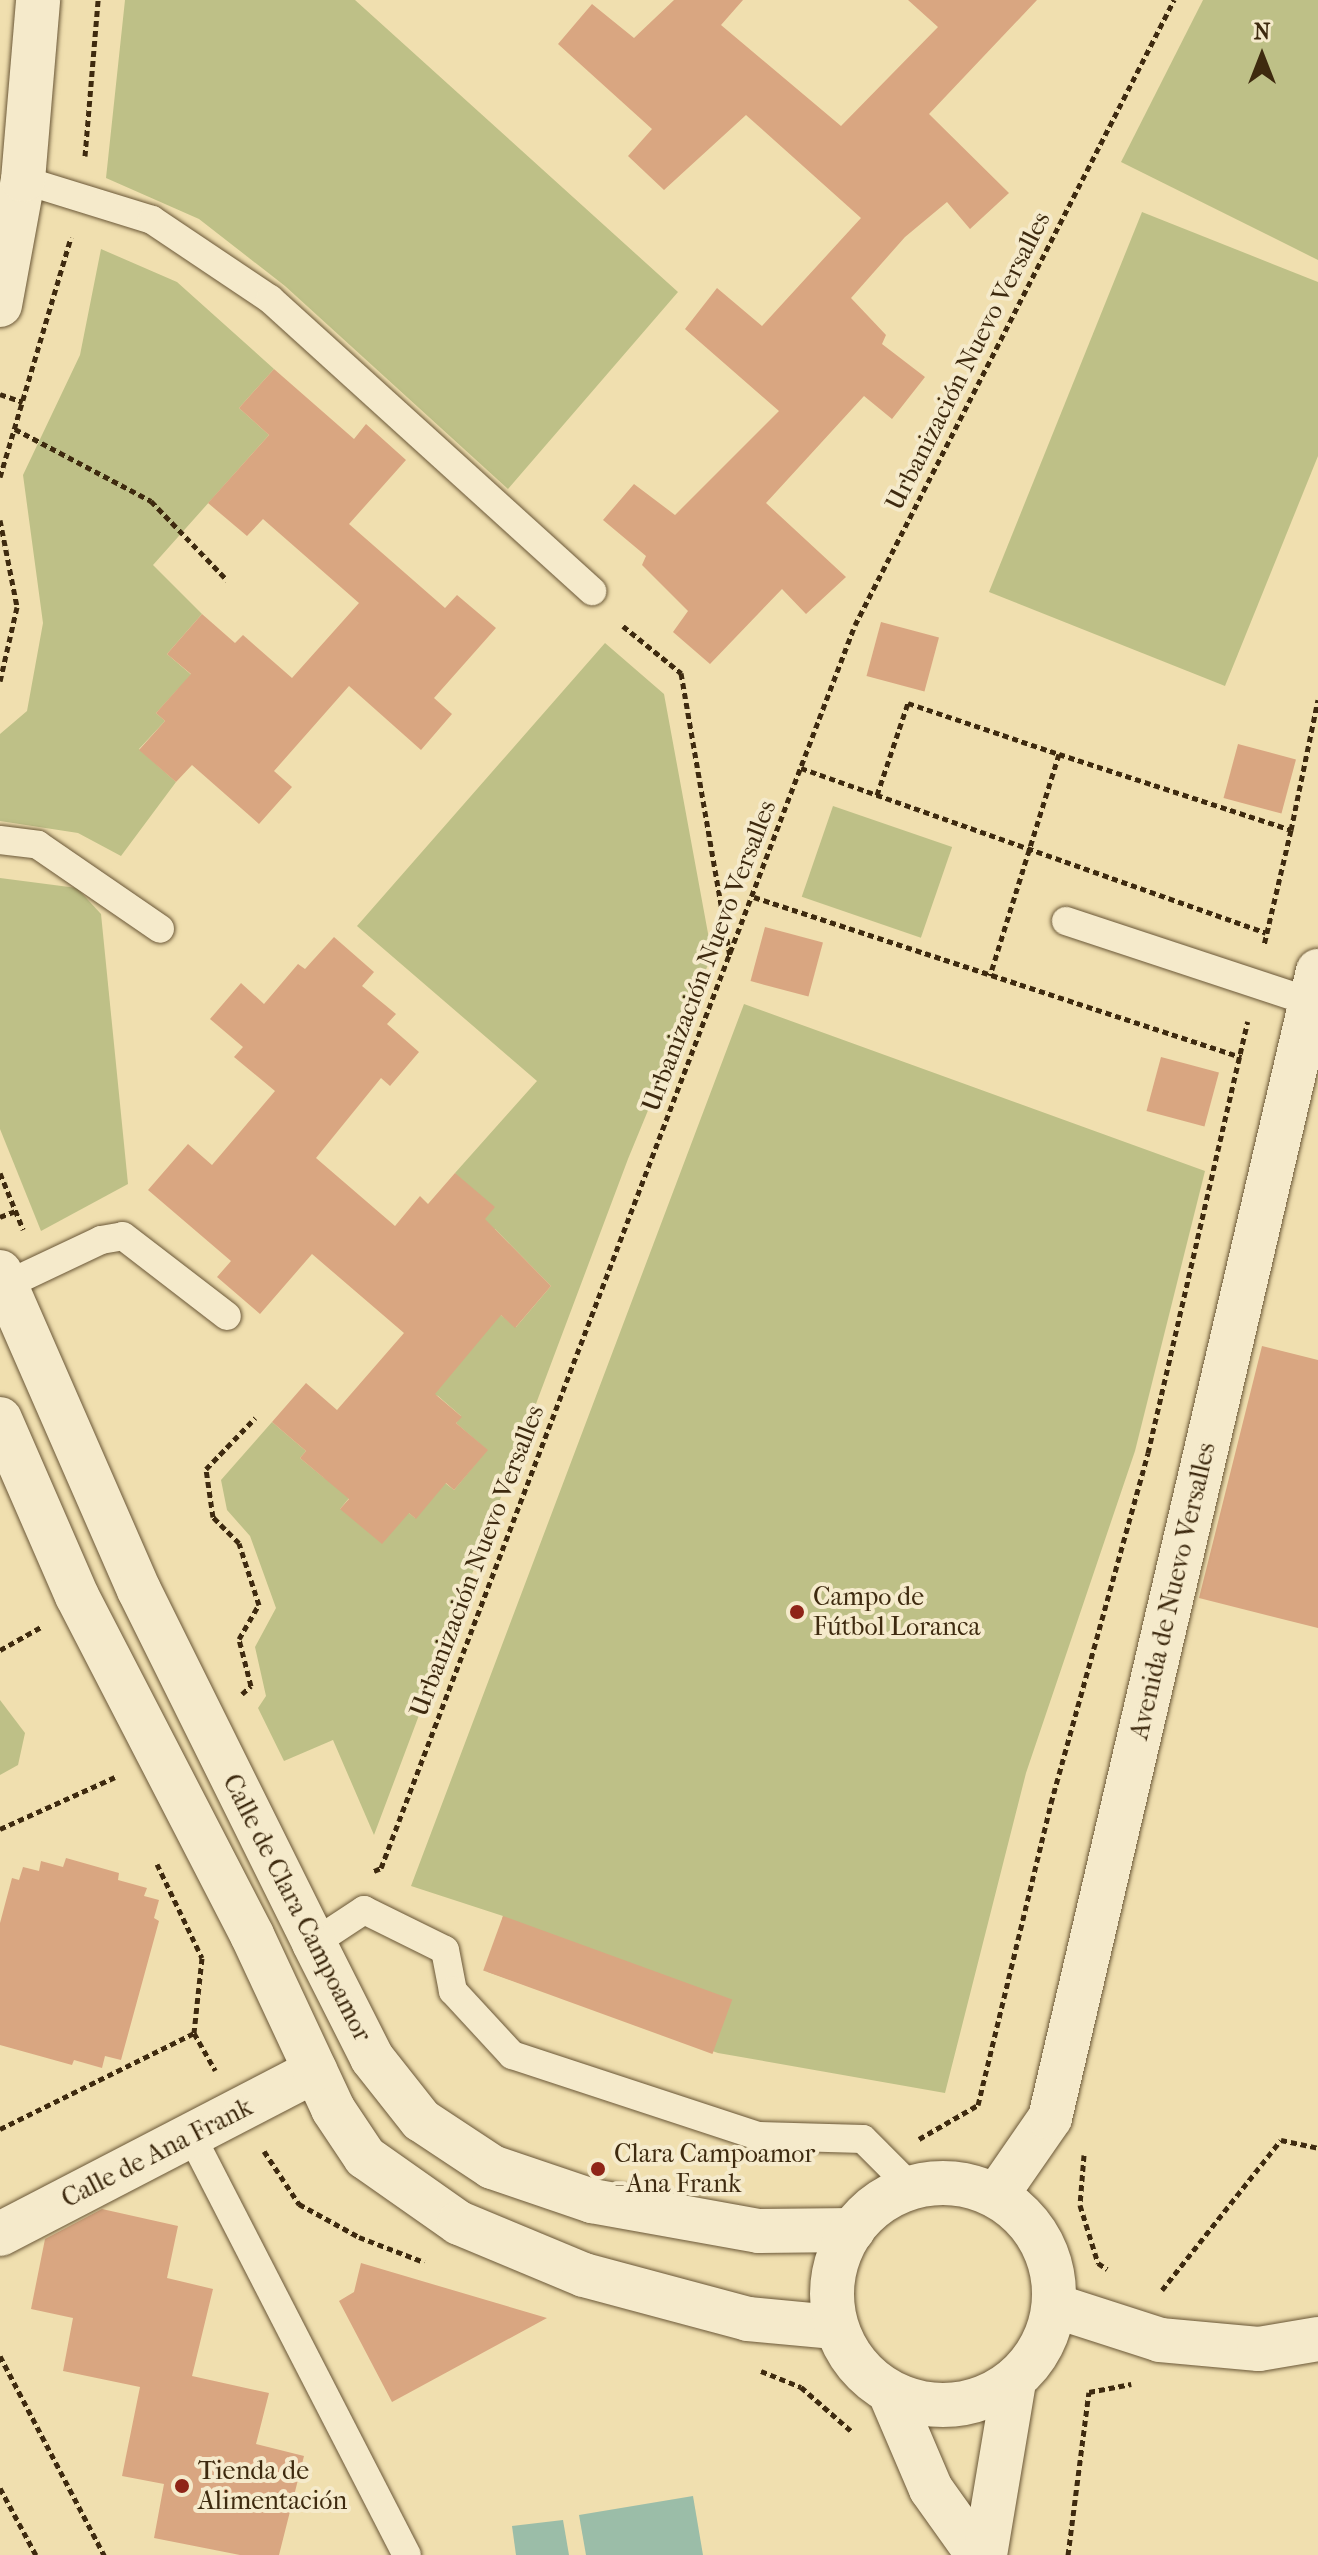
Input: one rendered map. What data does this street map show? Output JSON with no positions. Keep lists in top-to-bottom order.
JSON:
{
  "streets": {
    "main road": ["Avenida de Nuevo Versalles", "Calle de Clara Campoamor", "Calle de Ana Frank"],
    "path": ["Urbanización Nuevo Versalles"]
  },
  "crossings": [
    ["Avenida de Nuevo Versalles", "Calle de Clara Campoamor"],
    ["Calle de Clara Campoamor", "Calle de Ana Frank"]
  ],
  "places": ["Campo de Fútbol Loranca", "Clara Campoamor - Ana Frank", "Tienda de Alimentación"],
  "north": "top"
}
